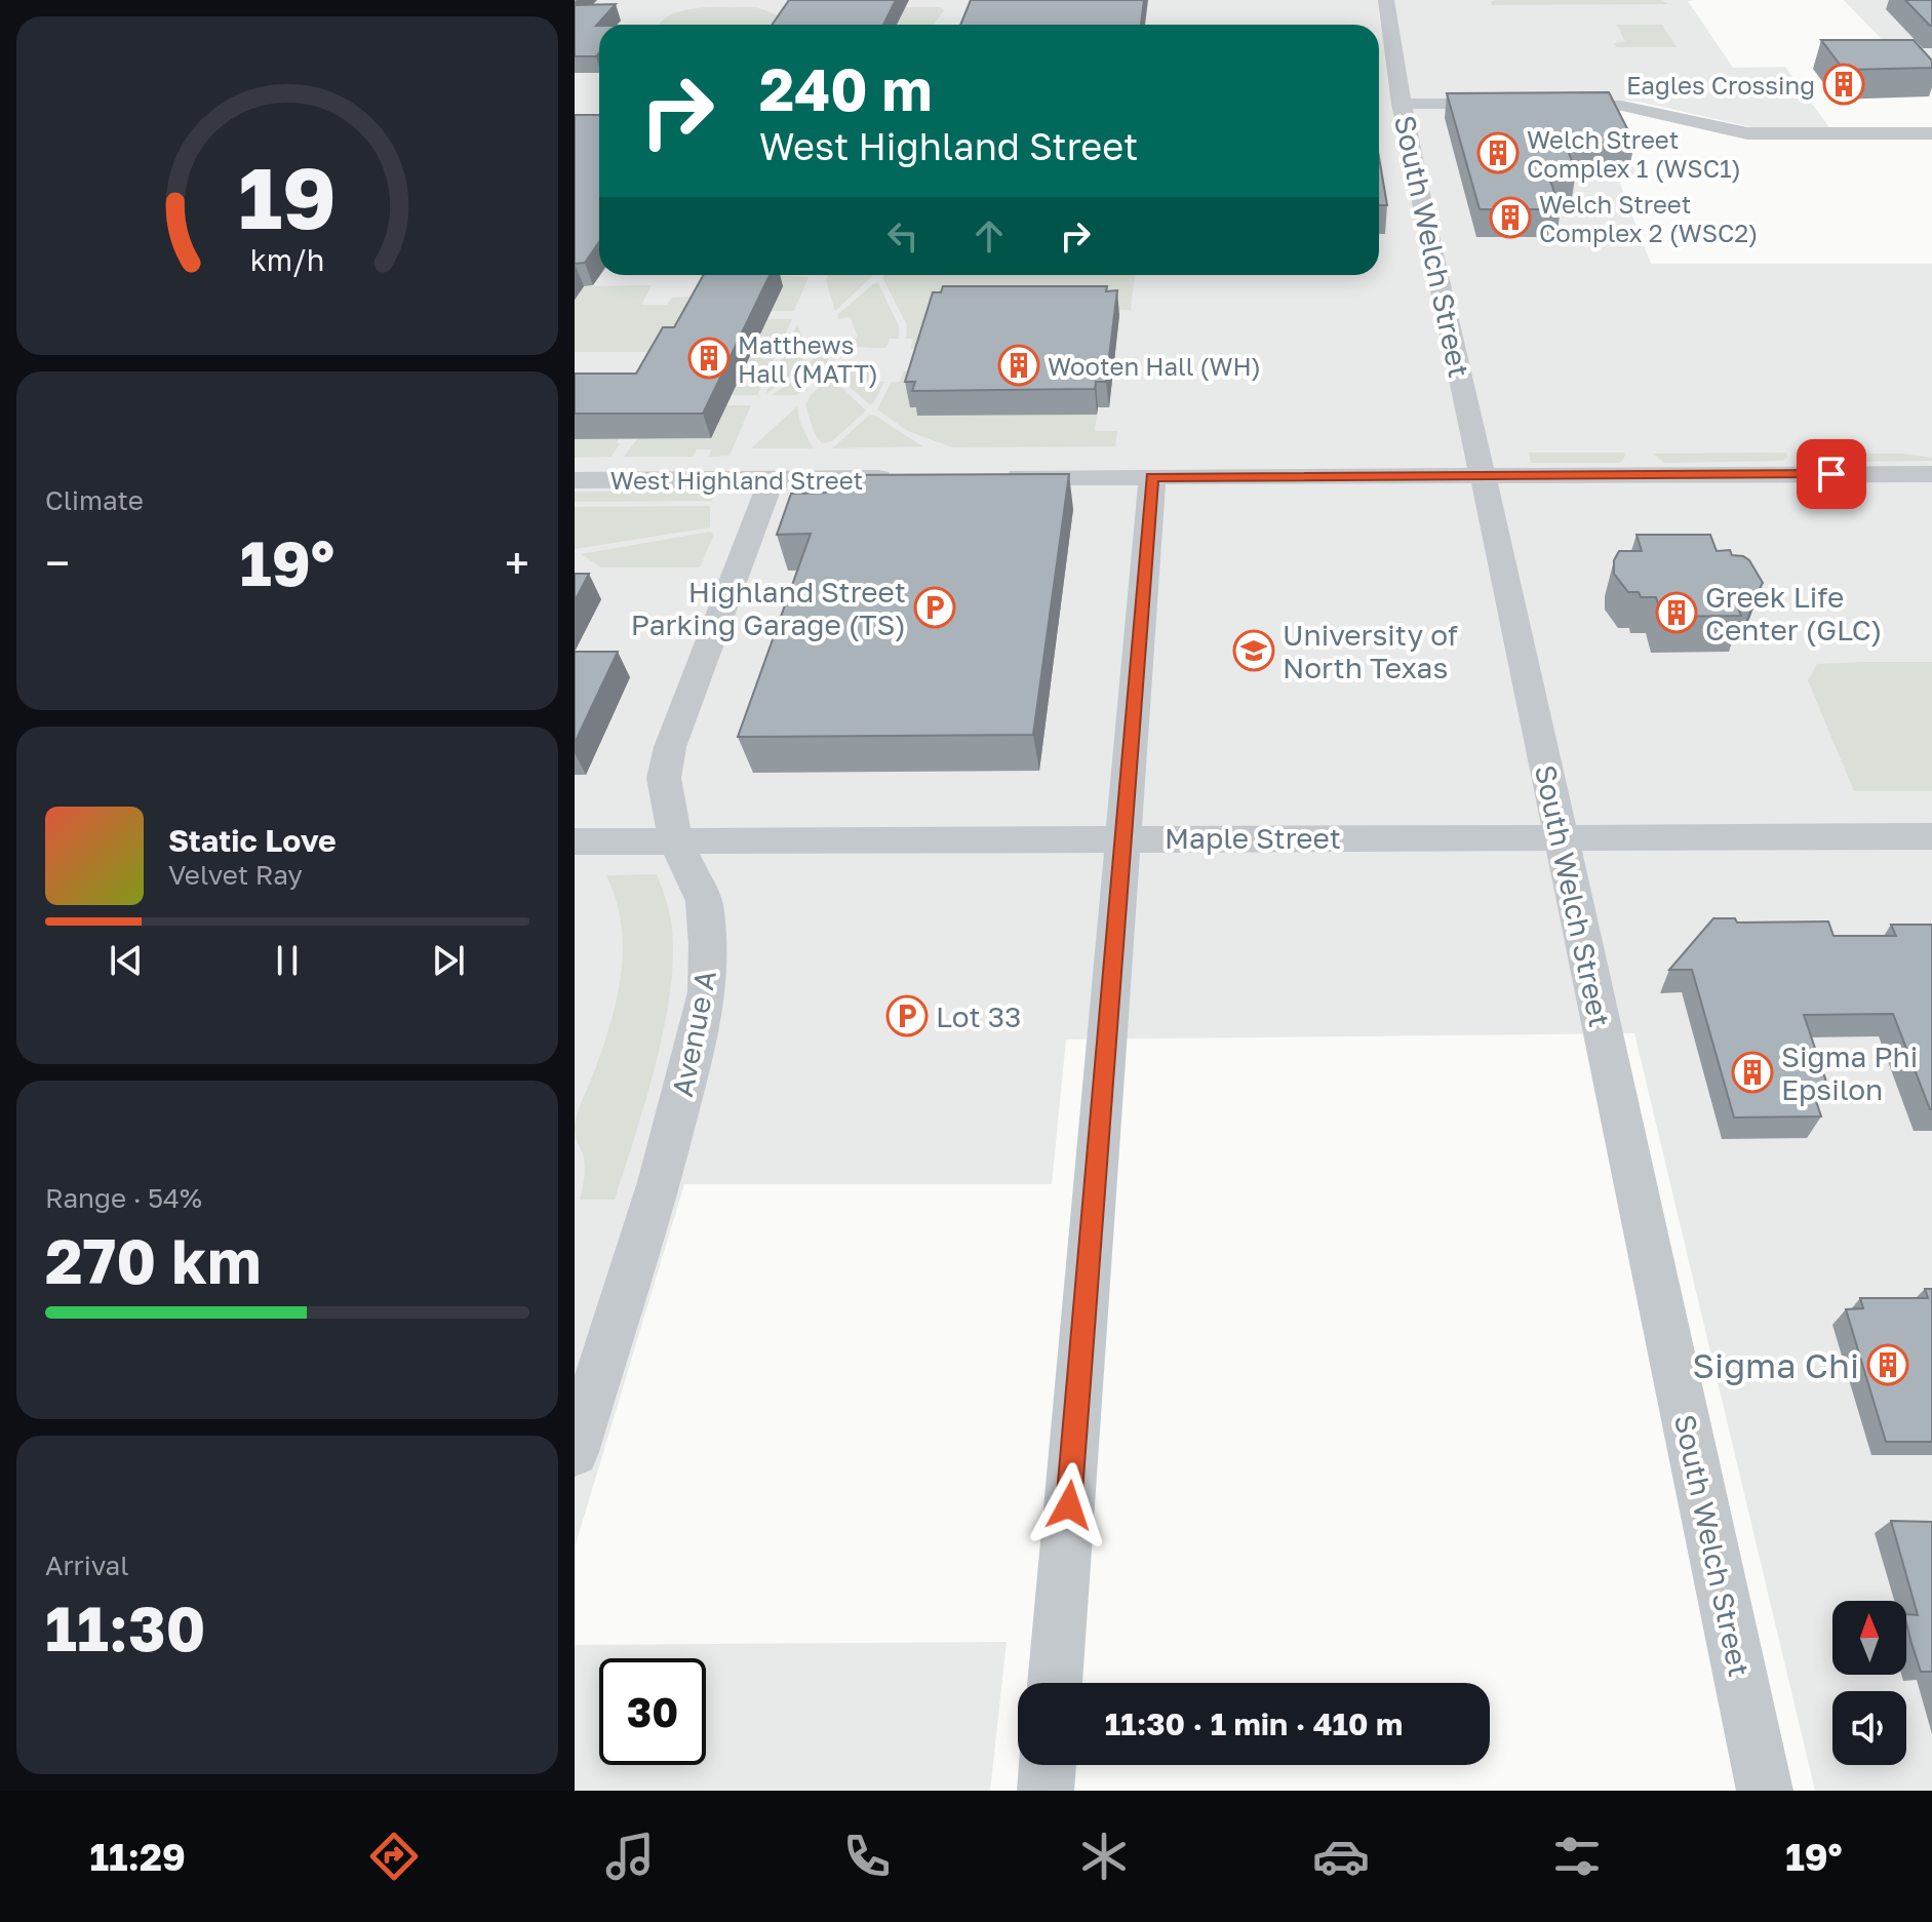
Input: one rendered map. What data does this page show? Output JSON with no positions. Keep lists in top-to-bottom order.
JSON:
{
  "streets": {
    "street": [
      "South Welch Street",
      "West Highland Street",
      "Maple Street",
      "Avenue A"
    ]
  },
  "crossings": [
    ["South Welch Street", "Maple Street"],
    ["West Highland Street", "Avenue A"],
    ["Maple Street", "Avenue A"]
  ],
  "places": {
    "building": [
      "Eagles Crossing",
      "Welch Street Complex 1 (WSC1)",
      "Welch Street Complex 2 (WSC2)",
      "Matthews Hall (MATT)",
      "Wooten Hall (WH)",
      "Greek Life Center (GLC)",
      "Sigma Phi Epsilon",
      "Sigma Chi"
    ],
    "parking": ["Highland Street Parking Garage (TS)", "Lot 33"],
    "school or university": ["University of North Texas"]
  },
  "north": "top",
  "page": {
    "turn": ["240 m", "West Highland Street"],
    "tile": [
      "Climate",
      ["Range · 54%", "270 km"],
      ["Arrival", "11:30"]
    ],
    "heat": ["−", "19°", "+"],
    "song": ["Static Love", "Velvet Ray"],
    "limit": "30",
    "trip": "11:30 · 1 min · 410 m",
    "tabs": ["11:29", "19°"],
    "gauge": ["19", "km/h"]
  }
}
